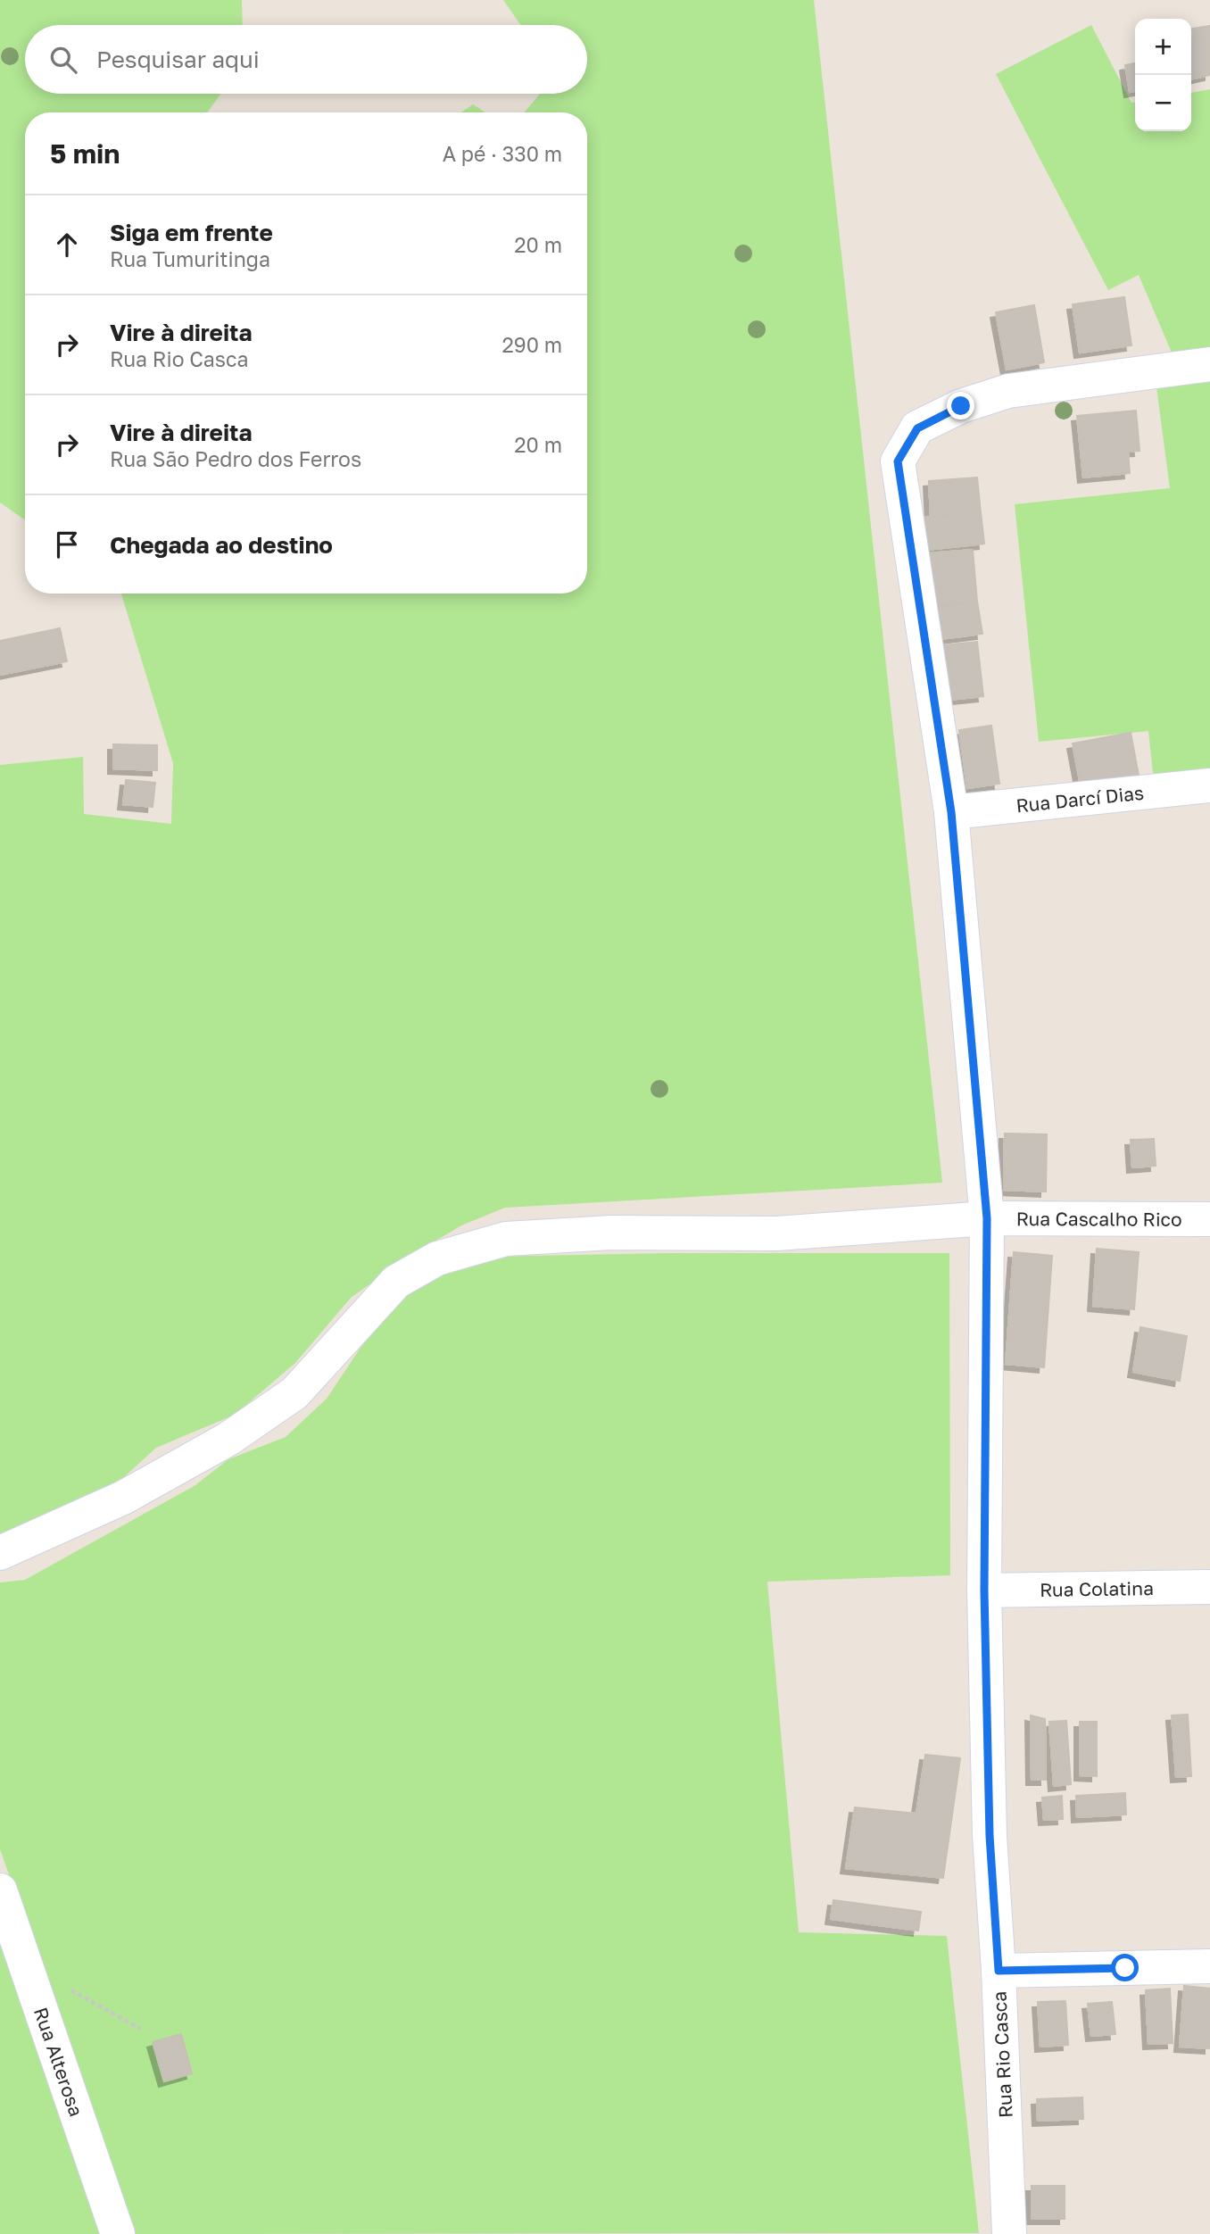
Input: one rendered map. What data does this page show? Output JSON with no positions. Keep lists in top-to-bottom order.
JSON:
{
  "streets": {
    "street": [
      "Rua Darcí Dias",
      "Rua Cascalho Rico",
      "Rua Colatina",
      "Rua Rio Casca",
      "Rua Alterosa"
    ]
  },
  "crossings": [
    ["Rua Darcí Dias", "Rua Rio Casca"],
    ["Rua Cascalho Rico", "Rua Rio Casca"],
    ["Rua Colatina", "Rua Rio Casca"]
  ],
  "page": {
    "map_buttons": ["+", "−"],
    "search": "Pesquisar aqui",
    "heading": ["5 min", "A pé · 330 m"],
    "list": [
      ["Siga em frente", "Rua Tumuritinga", "20 m"],
      ["Vire à direita", "Rua Rio Casca", "290 m"],
      ["Vire à direita", "Rua São Pedro dos Ferros", "20 m"],
      "Chegada ao destino"
    ]
  }
}
